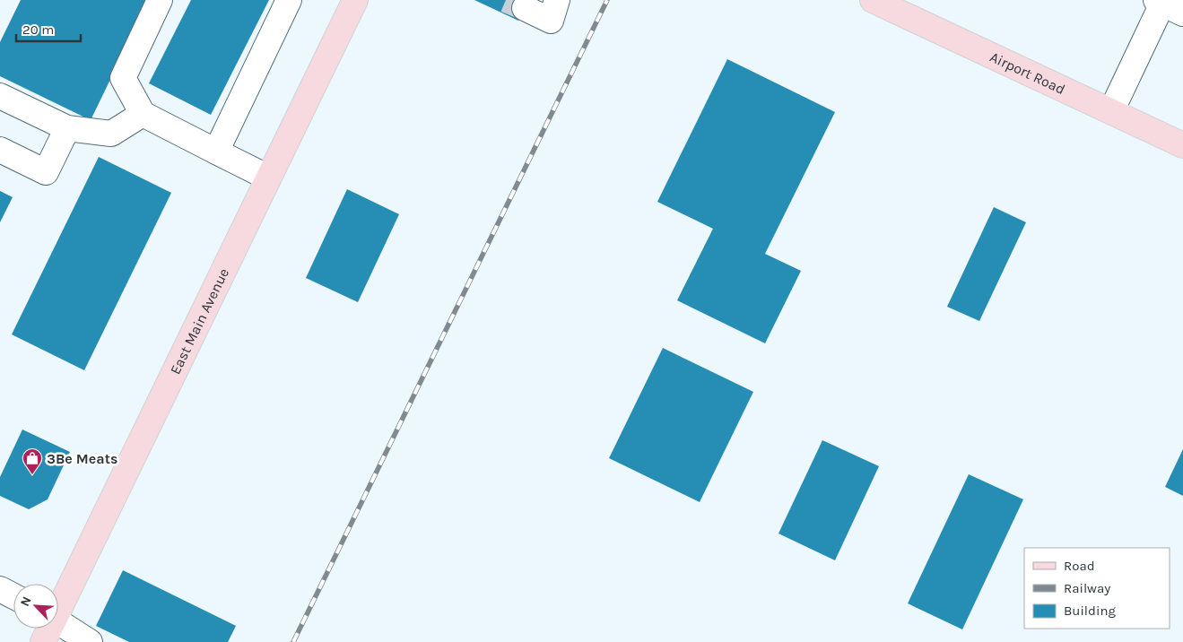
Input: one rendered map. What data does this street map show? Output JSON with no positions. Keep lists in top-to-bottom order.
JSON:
{
  "streets": {
    "main road": ["Airport Road", "East Main Avenue"]
  },
  "places": {
    "shop": ["3Be Meats"]
  },
  "legend": ["Road", "Railway", "Building"],
  "scale_bar": "20 m",
  "north": "top left"
}
